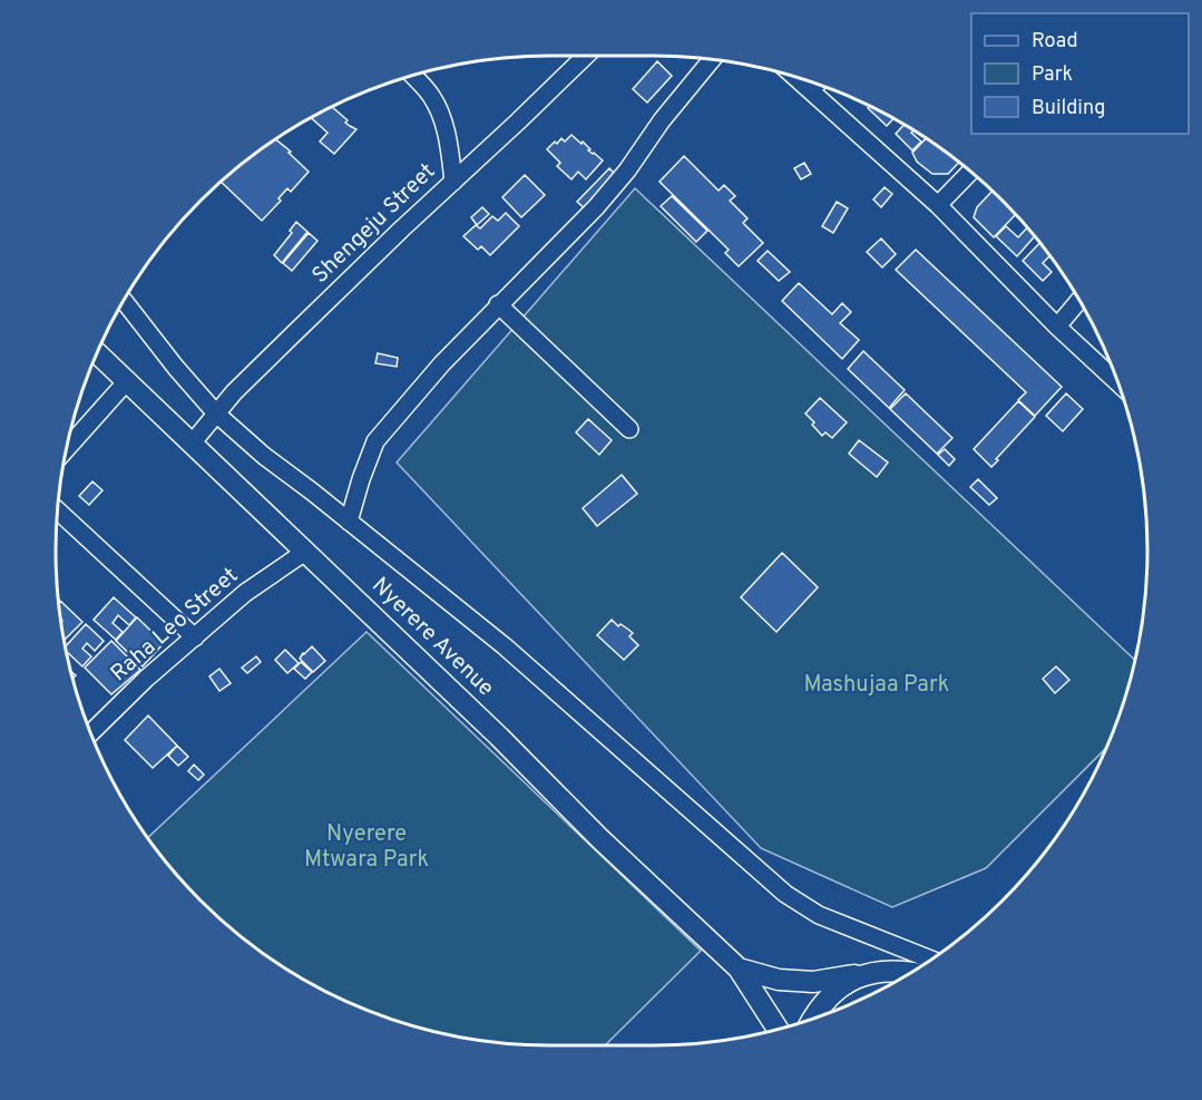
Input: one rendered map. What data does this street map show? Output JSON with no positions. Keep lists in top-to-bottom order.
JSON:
{
  "streets": {
    "street": ["Shengeju Street", "Raha Leo Street", "Nyerere Avenue"]
  },
  "crossings": [
    ["Shengeju Street", "Nyerere Avenue"],
    ["Raha Leo Street", "Nyerere Avenue"]
  ],
  "parks": ["Mashujaa Park", "Nyerere Mtwara Park"],
  "legend": ["Road", "Park", "Building"]
}
